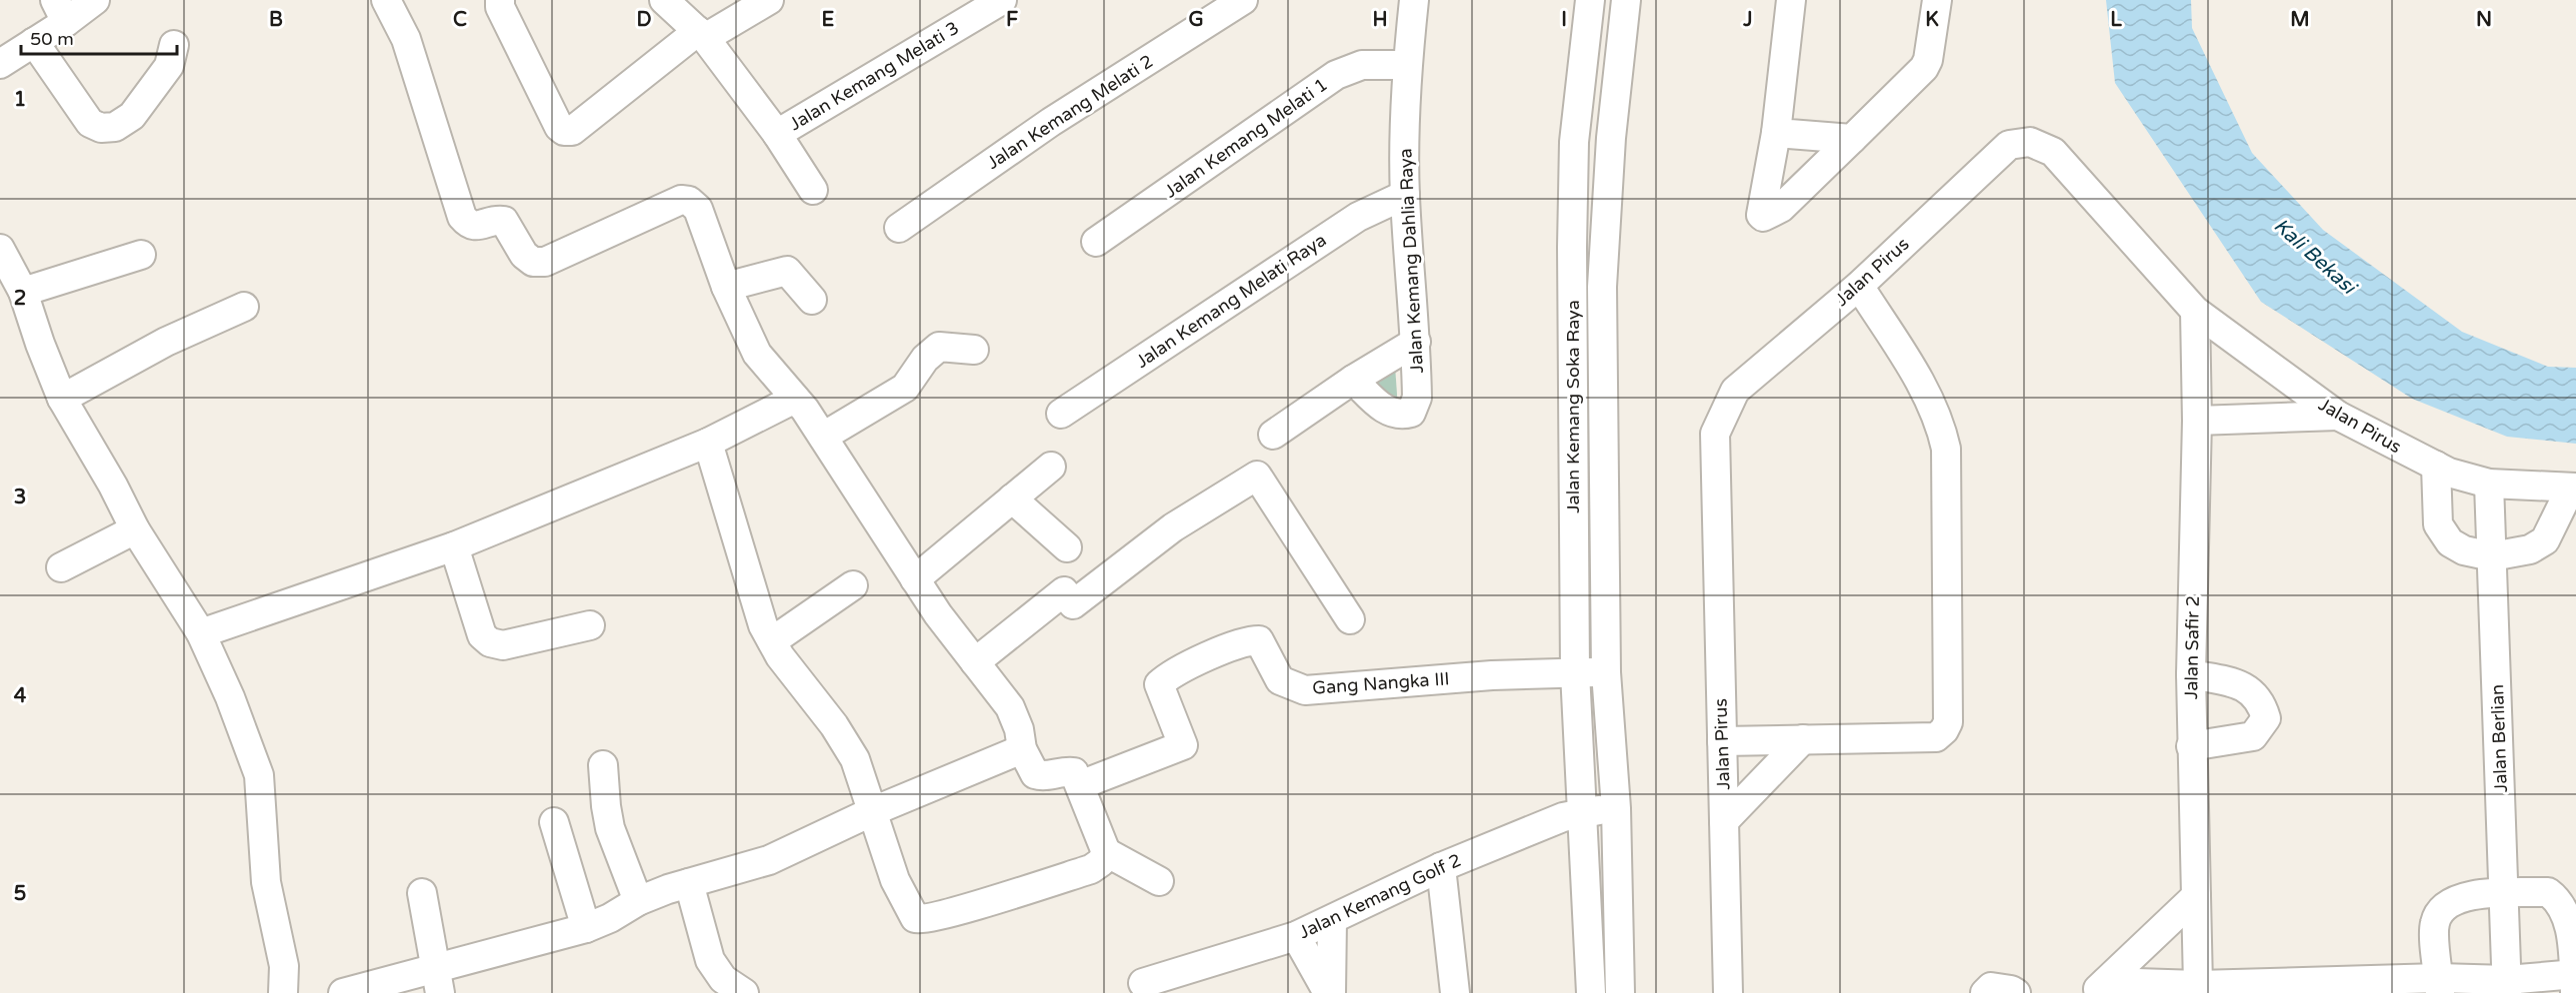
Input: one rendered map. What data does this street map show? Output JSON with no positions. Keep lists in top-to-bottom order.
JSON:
{
  "streets": {
    "street": [
      "Jalan Kemang Melati 3",
      "Jalan Kemang Melati 2",
      "Jalan Kemang Melati 1",
      "Jalan Kemang Dahlia Raya",
      "Jalan Pirus",
      "Jalan Kemang Melati Raya",
      "Jalan Kemang Soka Raya",
      "Jalan Safir 2",
      "Gang Nangka III",
      "Jalan Berlian",
      "Jalan Kemang Golf 2"
    ]
  },
  "crossings": [
    ["Jalan Kemang Melati 1", "Jalan Kemang Dahlia Raya"],
    ["Jalan Kemang Dahlia Raya", "Jalan Kemang Melati Raya"],
    ["Jalan Pirus", "Jalan Safir 2"],
    ["Jalan Pirus", "Jalan Berlian"],
    ["Jalan Kemang Soka Raya", "Gang Nangka III"],
    ["Jalan Kemang Soka Raya", "Jalan Kemang Golf 2"]
  ],
  "water": ["Kali Bekasi"],
  "scale_bar": "50 m",
  "grid": {
    "columns": [
      "B",
      "C",
      "D",
      "E",
      "F",
      "G",
      "H",
      "I",
      "J",
      "K",
      "L",
      "M",
      "N"
    ],
    "rows": [
      "1",
      "2",
      "3",
      "4",
      "5"
    ]
  }
}
